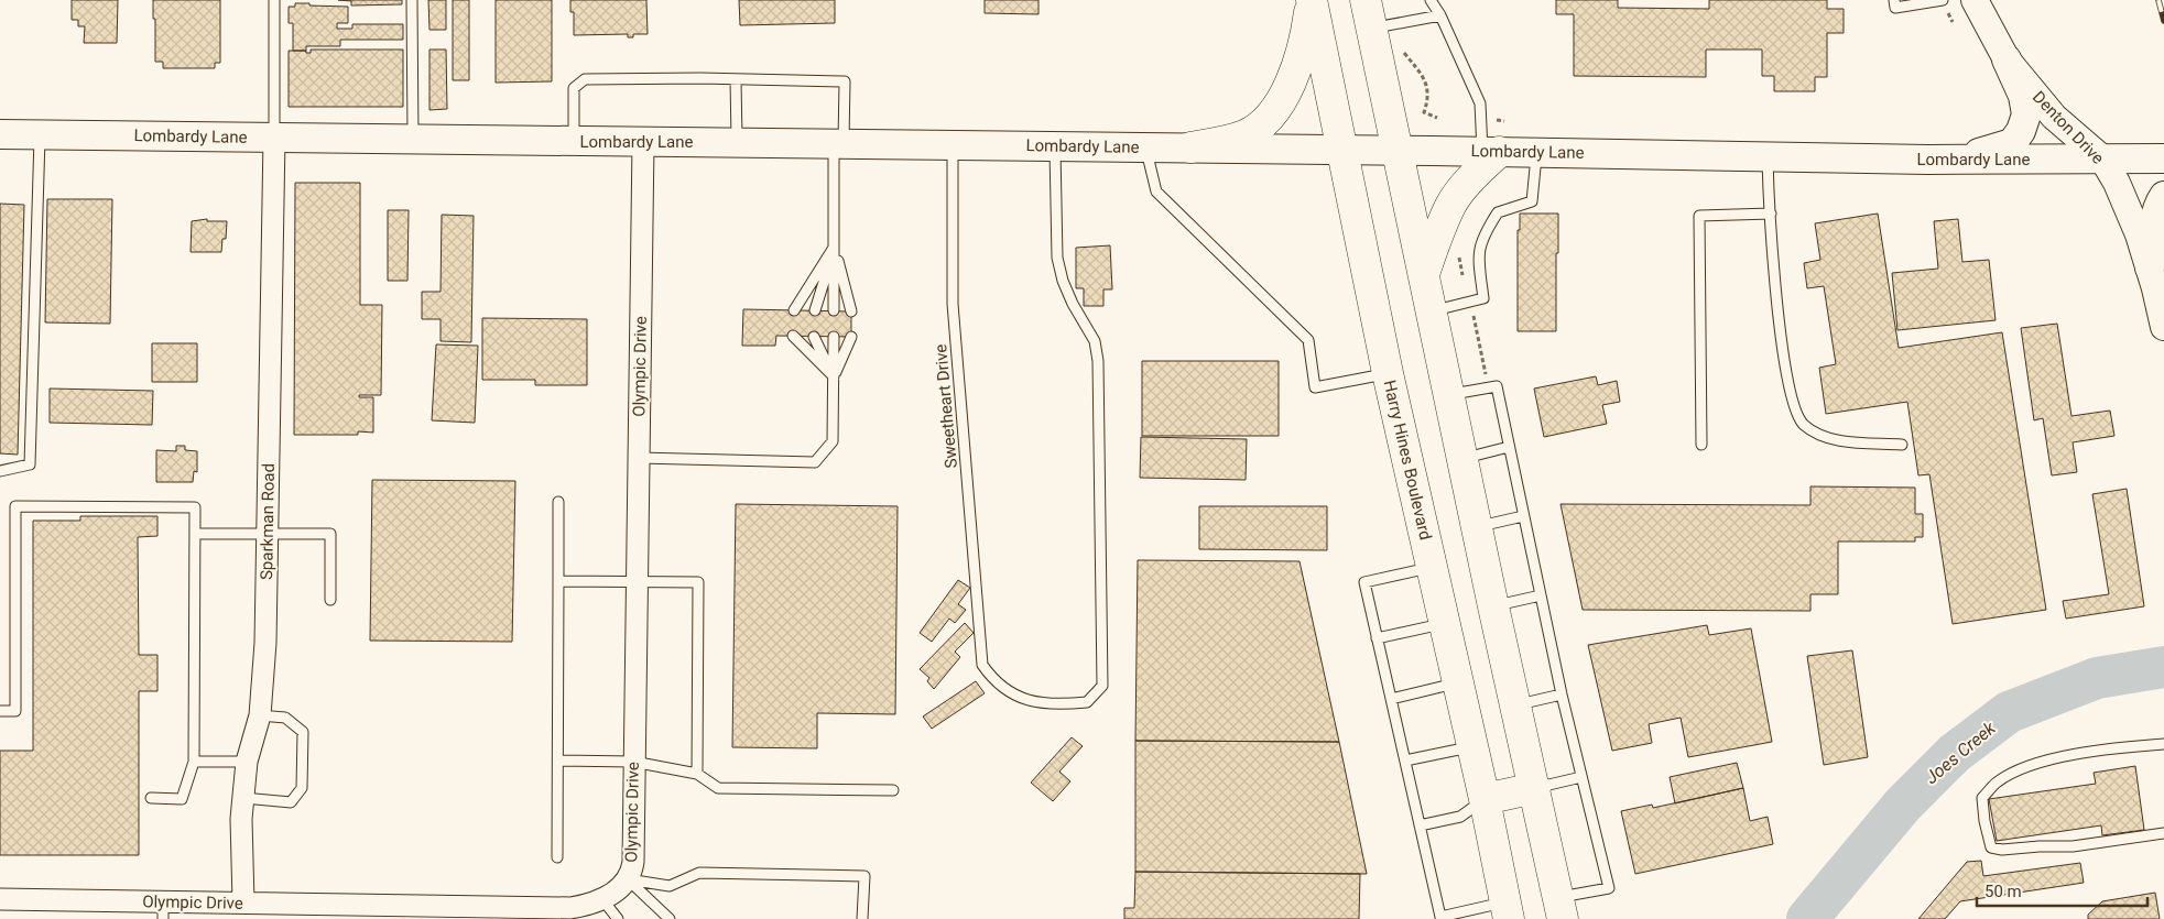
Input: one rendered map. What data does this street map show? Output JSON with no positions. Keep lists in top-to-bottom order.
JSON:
{
  "streets": {
    "main road": ["Lombardy Lane", "Harry Hines Boulevard"],
    "street": ["Denton Drive", "Olympic Drive", "Sparkman Road"],
    "lane": ["Sweetheart Drive"]
  },
  "crossings": [
    ["Denton Drive", "Lombardy Lane"],
    ["Lombardy Lane", "Olympic Drive"],
    ["Lombardy Lane", "Sweetheart Drive"],
    ["Lombardy Lane", "Harry Hines Boulevard"],
    ["Lombardy Lane", "Sparkman Road"],
    ["Olympic Drive", "Sparkman Road"]
  ],
  "water": ["Joes Creek"],
  "scale_bar": "50 m"
}
